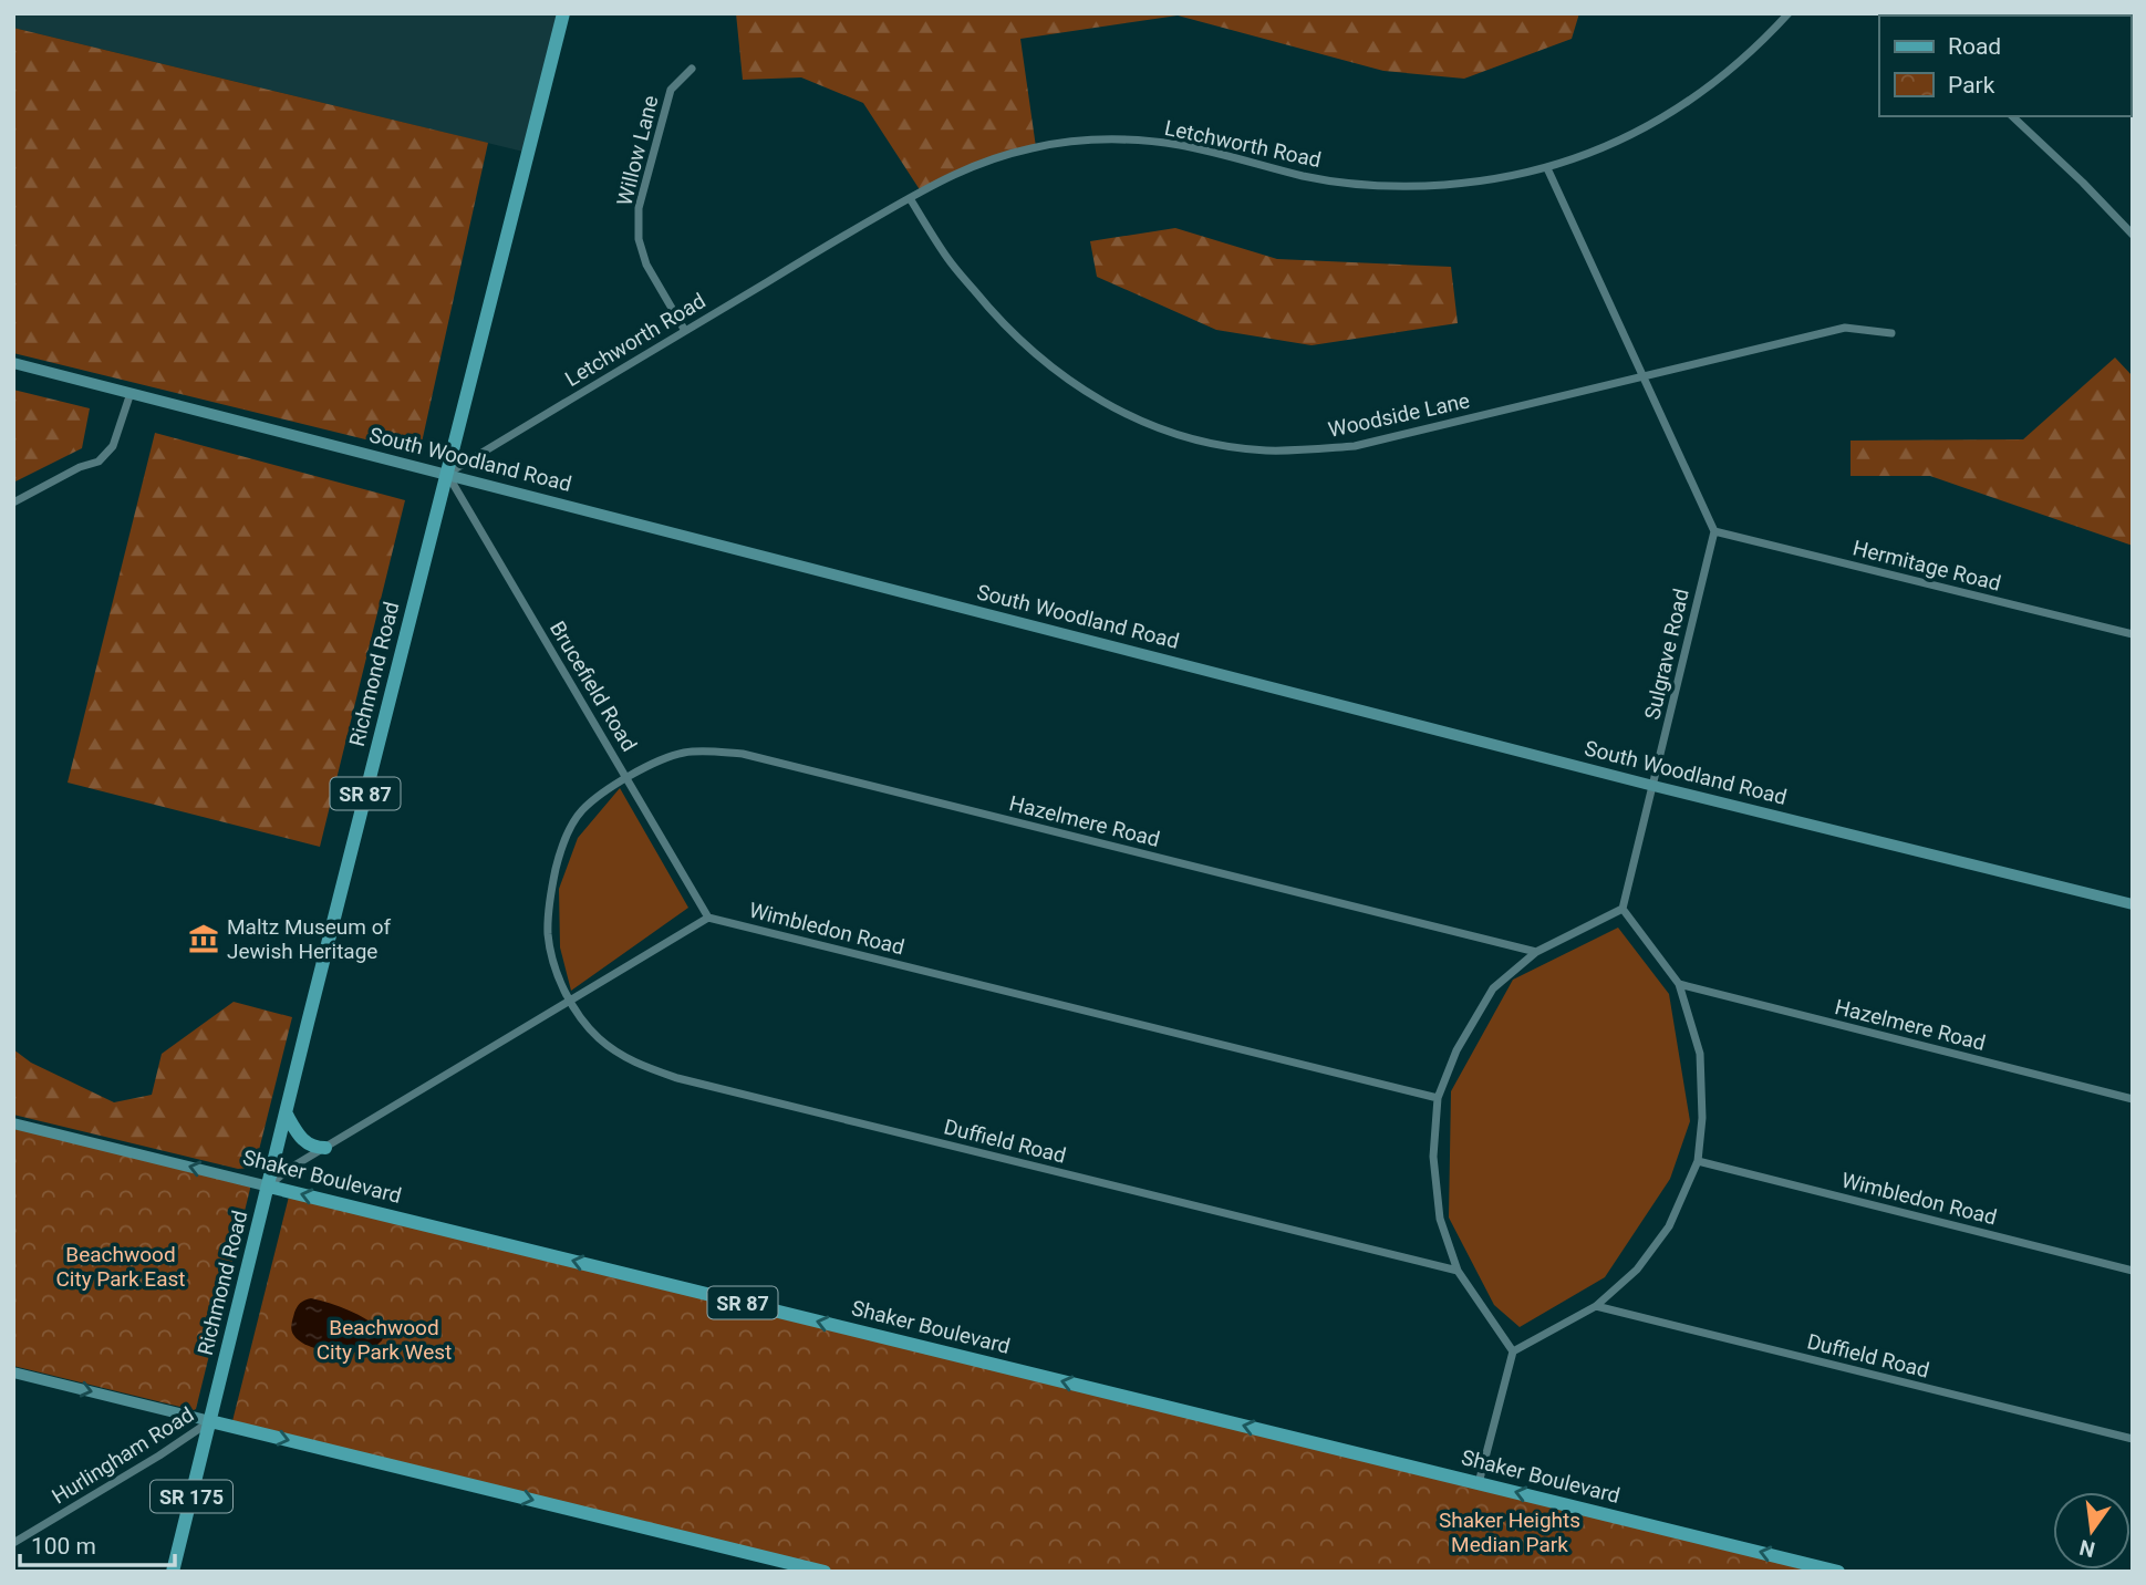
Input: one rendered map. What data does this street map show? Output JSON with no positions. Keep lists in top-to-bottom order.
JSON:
{
  "streets": {
    "main road": [
      "Richmond Road",
      "SR 87",
      "Shaker Boulevard",
      "SR 175"
    ],
    "street": [
      "Letchworth Road",
      "Willow Lane",
      "Woodside Lane",
      "South Woodland Road",
      "Hermitage Road",
      "Sulgrave Road",
      "Brucefield Road",
      "Hazelmere Road",
      "Wimbledon Road",
      "Duffield Road",
      "Hurlingham Road"
    ]
  },
  "crossings": [
    ["Letchworth Road", "Willow Lane"],
    ["Letchworth Road", "Woodside Lane"],
    ["Letchworth Road", "South Woodland Road"],
    ["Letchworth Road", "Richmond Road"],
    ["Letchworth Road", "Brucefield Road"],
    ["South Woodland Road", "Sulgrave Road"],
    ["South Woodland Road", "Richmond Road"],
    ["South Woodland Road", "Brucefield Road"],
    ["Hermitage Road", "Sulgrave Road"],
    ["Richmond Road", "Brucefield Road"],
    ["Richmond Road", "Shaker Boulevard"],
    ["Richmond Road", "Hurlingham Road"],
    ["Brucefield Road", "Hazelmere Road"],
    ["Brucefield Road", "Wimbledon Road"],
    ["Hazelmere Road", "Duffield Road"]
  ],
  "one_way": ["Shaker Boulevard"],
  "parks": ["Beachwood City Park East", "Beachwood City Park West", "Shaker Heights Median Park"],
  "places": {
    "museum": ["Maltz Museum of Jewish Heritage"]
  },
  "legend": ["Road", "Park"],
  "scale_bar": "100 m",
  "north": "bottom"
}
